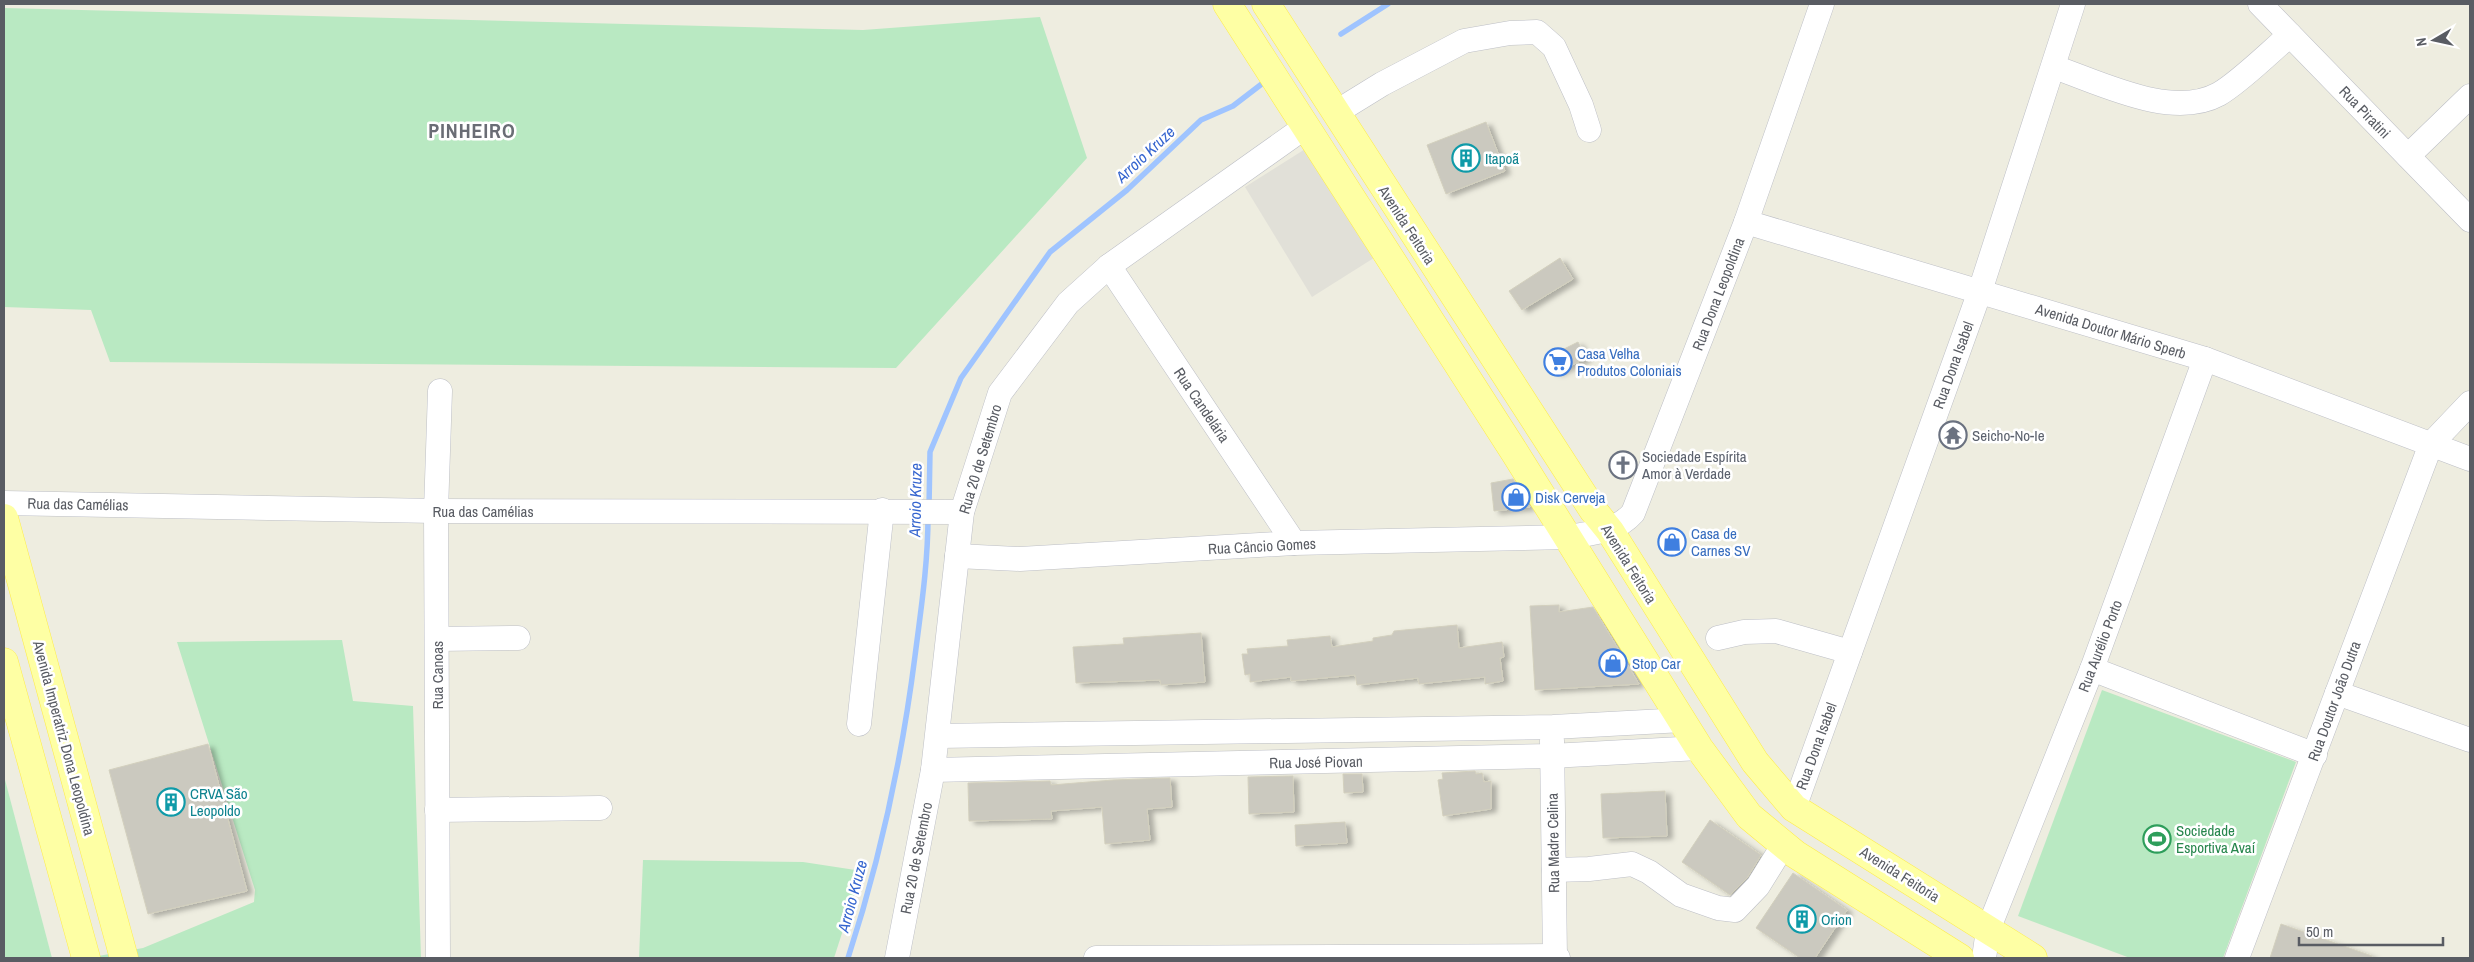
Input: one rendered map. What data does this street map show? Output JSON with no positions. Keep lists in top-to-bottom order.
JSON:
{
  "streets": {
    "main road": ["Avenida Feitoria", "Avenida Imperatriz Dona Leopoldina"],
    "street": [
      "Rua Piratini",
      "Rua Dona Leopoldina",
      "Avenida Doutor Mário Sperb",
      "Rua Dona Isabel",
      "Rua Candelária",
      "Rua 20 de Setembro",
      "Rua das Camélias",
      "Rua Câncio Gomes",
      "Rua Aurélio Porto",
      "Rua Canoas",
      "Rua Doutor João Dutra",
      "Rua José Piovan",
      "Rua Madre Celina"
    ]
  },
  "crossings": [
    ["Avenida Feitoria", "Rua Dona Leopoldina"],
    ["Avenida Feitoria", "Rua Dona Isabel"],
    ["Avenida Feitoria", "Rua Aurélio Porto"],
    ["Rua Dona Leopoldina", "Avenida Doutor Mário Sperb"],
    ["Rua Dona Leopoldina", "Rua Câncio Gomes"],
    ["Avenida Doutor Mário Sperb", "Rua Dona Isabel"],
    ["Avenida Doutor Mário Sperb", "Rua Aurélio Porto"],
    ["Avenida Doutor Mário Sperb", "Rua Doutor João Dutra"],
    ["Rua Candelária", "Rua 20 de Setembro"],
    ["Rua Candelária", "Rua Câncio Gomes"],
    ["Rua 20 de Setembro", "Rua das Camélias"],
    ["Rua 20 de Setembro", "Rua Câncio Gomes"],
    ["Rua 20 de Setembro", "Rua José Piovan"],
    ["Rua das Camélias", "Rua Canoas"],
    ["Rua José Piovan", "Rua Madre Celina"]
  ],
  "districts": ["PINHEIRO"],
  "water": ["Arroio Kruze"],
  "places": {
    "building": ["Itapoã", "CRVA São Leopoldo", "Orion"],
    "supermarket": ["Casa Velha Produtos Coloniais"],
    "temple": ["Seicho-No-Ie"],
    "church": ["Sociedade Espírita Amor à Verdade"],
    "shop": ["Disk Cerveja", "Casa de Carnes SV", "Stop Car"],
    "sports": ["Sociedade Esportiva Avaí"]
  },
  "scale_bar": "50 m",
  "north": "left"
}
